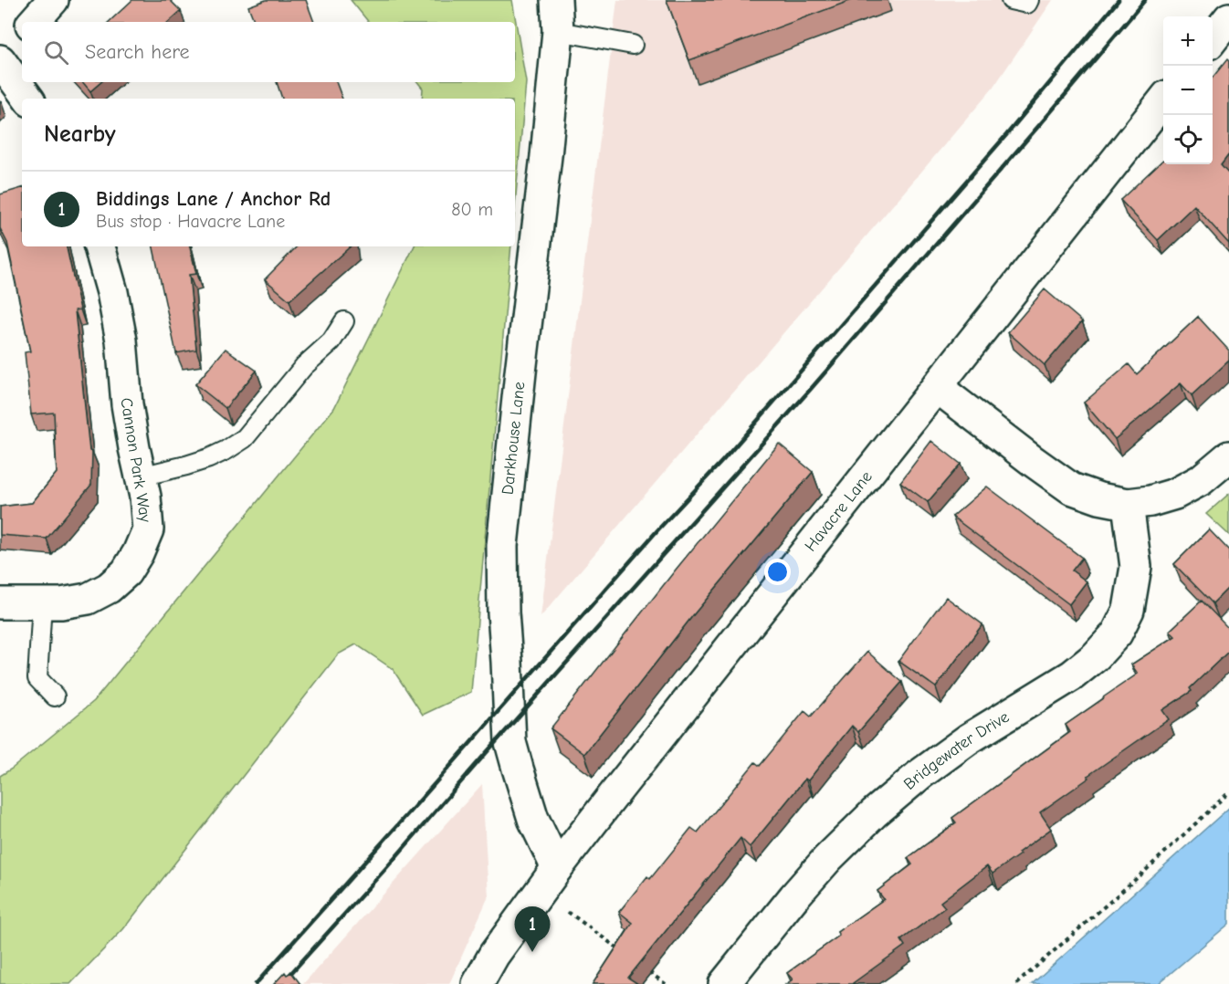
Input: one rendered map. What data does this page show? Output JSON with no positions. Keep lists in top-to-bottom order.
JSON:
{
  "streets": {
    "street": [
      "Darkhouse Lane",
      "Cannon Park Way",
      "Havacre Lane",
      "Bridgewater Drive"
    ]
  },
  "crossings": [
    ["Darkhouse Lane", "Havacre Lane"]
  ],
  "page": {
    "map_buttons": ["+", "−"],
    "search": "Search here",
    "heading": "Nearby",
    "list": [
      {
        "mark": "1",
        "name": "Biddings Lane / Anchor Rd",
        "note": "Bus stop · Havacre Lane",
        "value": "80 m"
      }
    ],
    "pins": "1"
  }
}
